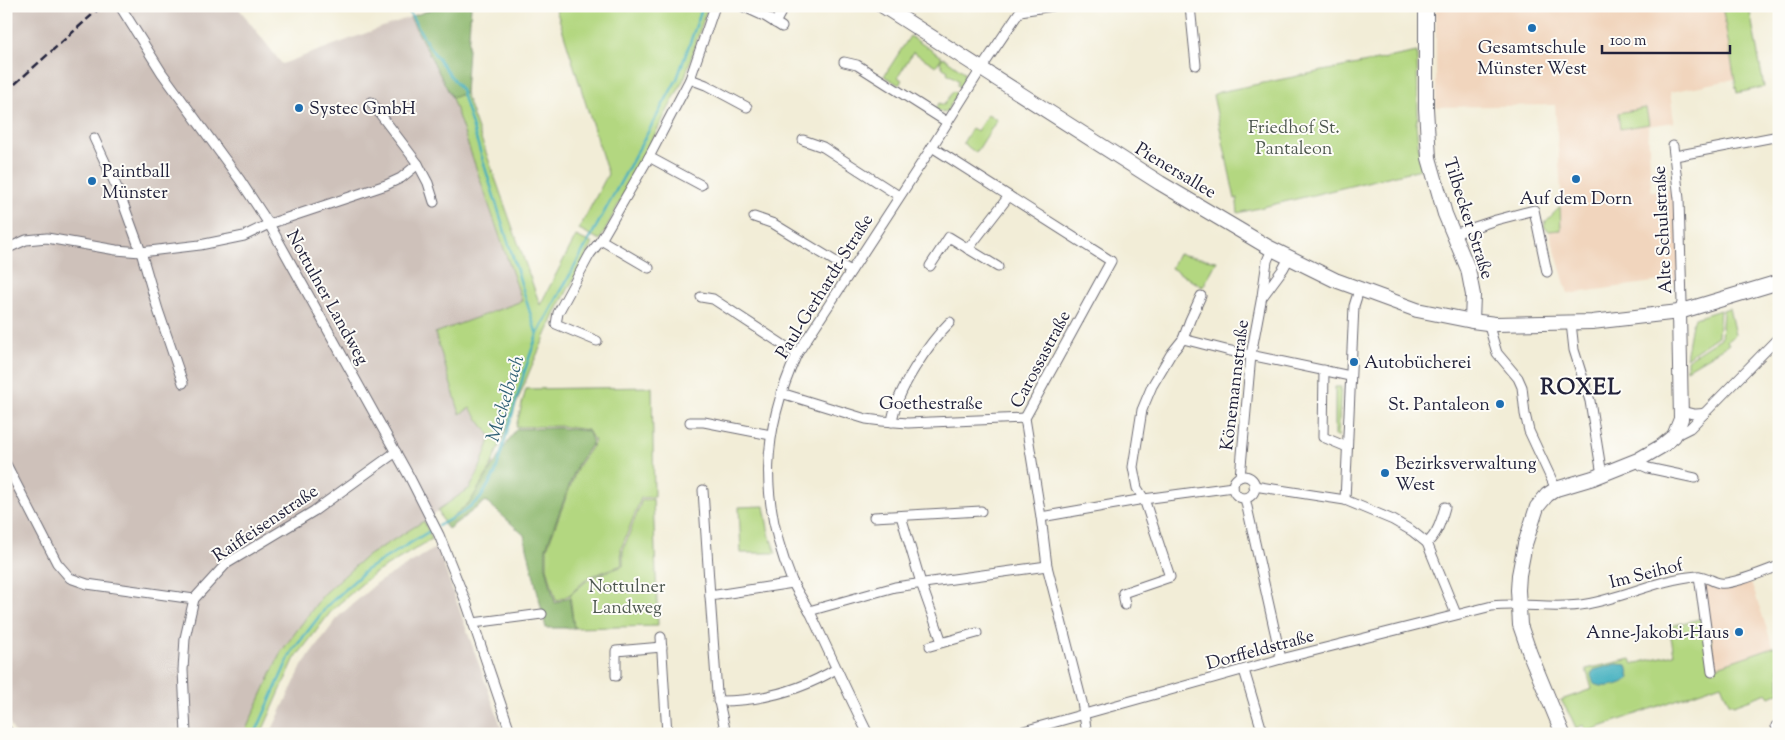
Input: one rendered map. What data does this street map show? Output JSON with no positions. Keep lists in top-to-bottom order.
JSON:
{
  "streets": {
    "main road": ["Pienersallee", "Tilbecker Straße"],
    "street": [
      "Alte Schulstraße",
      "Paul-Gerhardt-Straße",
      "Nottulner Landweg",
      "Carossastraße",
      "Könemannstraße",
      "Goethestraße",
      "Raiffeisenstraße",
      "Im Seihof",
      "Dorffeldstraße"
    ]
  },
  "crossings": [
    ["Pienersallee", "Tilbecker Straße"],
    ["Pienersallee", "Alte Schulstraße"],
    ["Pienersallee", "Paul-Gerhardt-Straße"],
    ["Pienersallee", "Könemannstraße"],
    ["Paul-Gerhardt-Straße", "Carossastraße"],
    ["Paul-Gerhardt-Straße", "Goethestraße"],
    ["Nottulner Landweg", "Raiffeisenstraße"],
    ["Carossastraße", "Goethestraße"],
    ["Carossastraße", "Dorffeldstraße"],
    ["Im Seihof", "Dorffeldstraße"]
  ],
  "districts": ["ROXEL"],
  "water": ["Meckelbach"],
  "parks": ["Friedhof St. Pantaleon", "Nottulner Landweg"],
  "places": [
    "Gesamtschule Münster West",
    "Systec GmbH",
    "Auf dem Dorn",
    "Paintball Münster",
    "Autobücherei",
    "St. Pantaleon",
    "Bezirksverwaltung West",
    "Anne-Jakobi-Haus"
  ],
  "scale_bar": "100 m"
}
